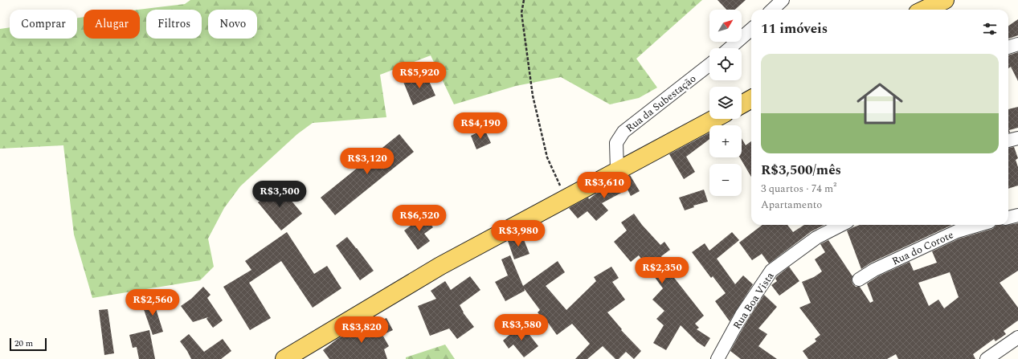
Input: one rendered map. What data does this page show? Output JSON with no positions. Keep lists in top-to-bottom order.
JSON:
{
  "streets": {
    "street": ["Rua da Subestação", "Rua do Corote", "Rua Boa Vista"]
  },
  "scale_bar": "20 m",
  "north": "top right",
  "page": {
    "map_buttons": ["+", "−"],
    "chip": [
      "Comprar",
      "Alugar",
      "Filtros",
      "Novo"
    ],
    "heading": "11 imóveis",
    "list": [
      {
        "name": "R$3,500/mês",
        "note": "3 quartos · 74 m² · Apartamento"
      }
    ],
    "price": [
      "R$5,920",
      "R$4,190",
      "R$3,120",
      "R$3,610",
      "R$3,500",
      "R$6,520",
      "R$3,980",
      "R$2,350",
      "R$2,560",
      "R$3,580",
      "R$3,820"
    ],
    "scale": "20 m"
  }
}
